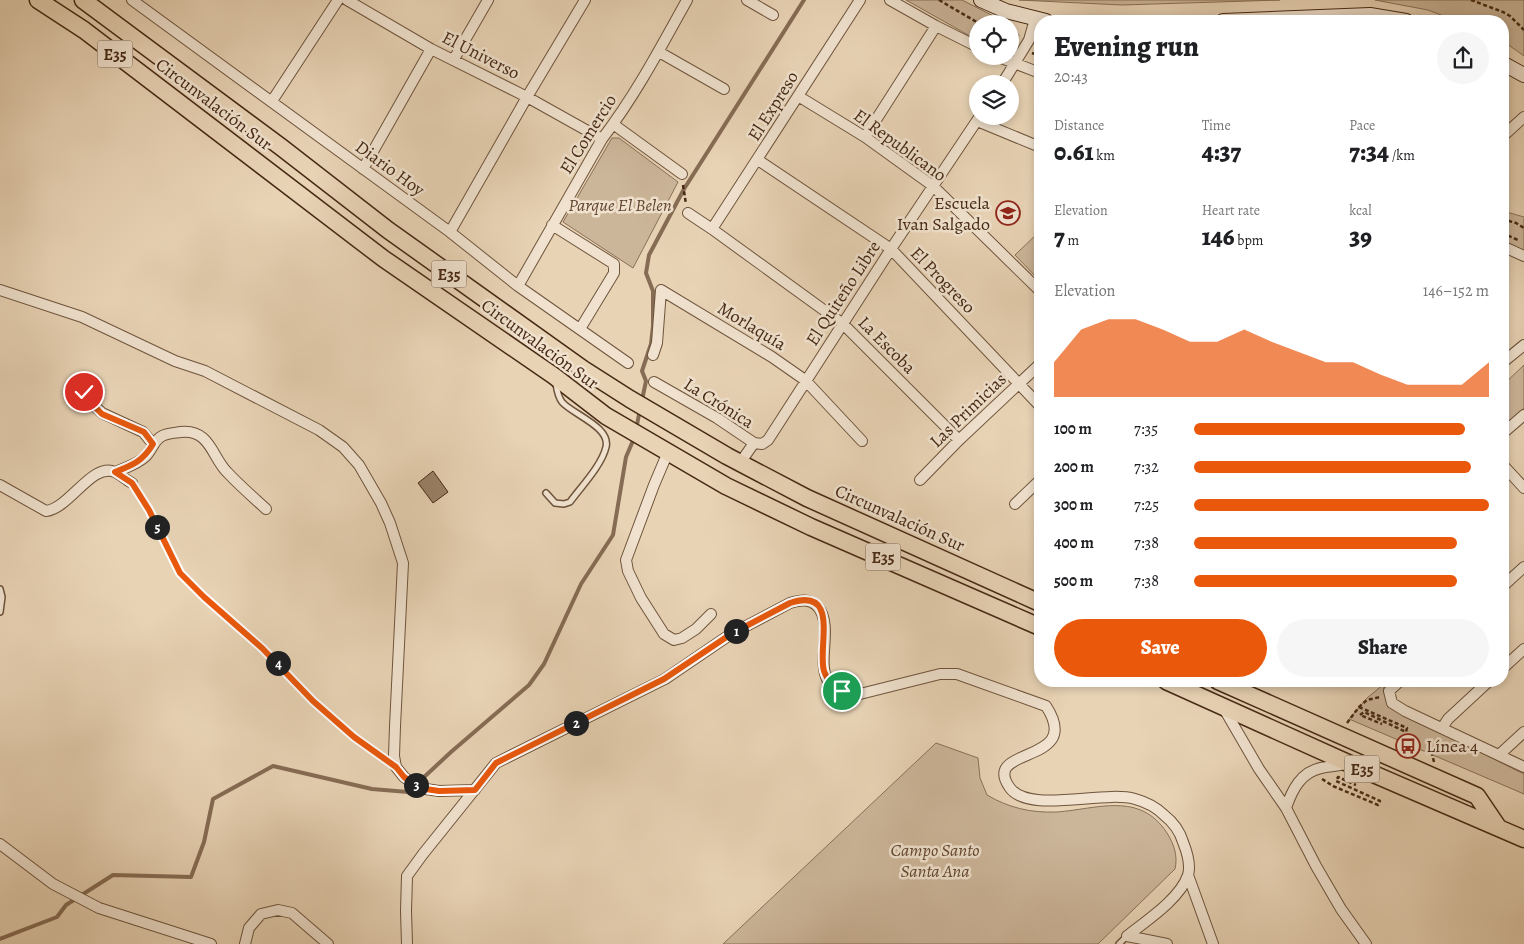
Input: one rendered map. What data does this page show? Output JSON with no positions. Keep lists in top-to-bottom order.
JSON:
{
  "streets": {
    "highway": ["E35", "Circunvalación Sur"],
    "street": [
      "El Universo",
      "El Expreso",
      "El Comercio",
      "El Republicano",
      "Diario Hoy",
      "El Progreso",
      "El Quiteño Libre",
      "Morlaquía",
      "La Escoba",
      "La Crónica",
      "Las Primicias"
    ]
  },
  "crossings": [
    ["El Universo", "El Comercio"],
    ["El Expreso", "El Republicano"],
    ["El Expreso", "El Progreso"],
    ["El Expreso", "La Escoba"],
    ["El Comercio", "Diario Hoy"],
    ["El Republicano", "El Quiteño Libre"],
    ["El Progreso", "El Quiteño Libre"],
    ["El Progreso", "Las Primicias"],
    ["El Quiteño Libre", "Morlaquía"],
    ["El Quiteño Libre", "La Escoba"],
    ["El Quiteño Libre", "La Crónica"],
    ["La Escoba", "Las Primicias"]
  ],
  "parks": ["Parque El Belen", "Campo Santo Santa Ana"],
  "places": {
    "school or university": ["Escuela Ivan Salgado"],
    "bus stop": ["Línea 4"]
  },
  "page": {
    "heading": ["Evening run", "20:43"],
    "stats": [
      ["Distance", "0.61 km"],
      ["Time", "4:37"],
      ["Pace", "7:34 /km"],
      ["Elevation", "7 m"],
      ["Heart rate", "146 bpm"],
      ["kcal", "39"]
    ],
    "chart": ["Elevation", "146–152 m"],
    "list": [
      {
        "name": "100 m",
        "note": "7:35"
      },
      {
        "name": "200 m",
        "note": "7:32"
      },
      {
        "name": "300 m",
        "note": "7:25"
      },
      {
        "name": "400 m",
        "note": "7:38"
      },
      {
        "name": "500 m",
        "note": "7:38"
      }
    ],
    "pins": [
      "5",
      "1",
      "4",
      "2",
      "3"
    ],
    "buttons": ["Save", "Share"]
  }
}
